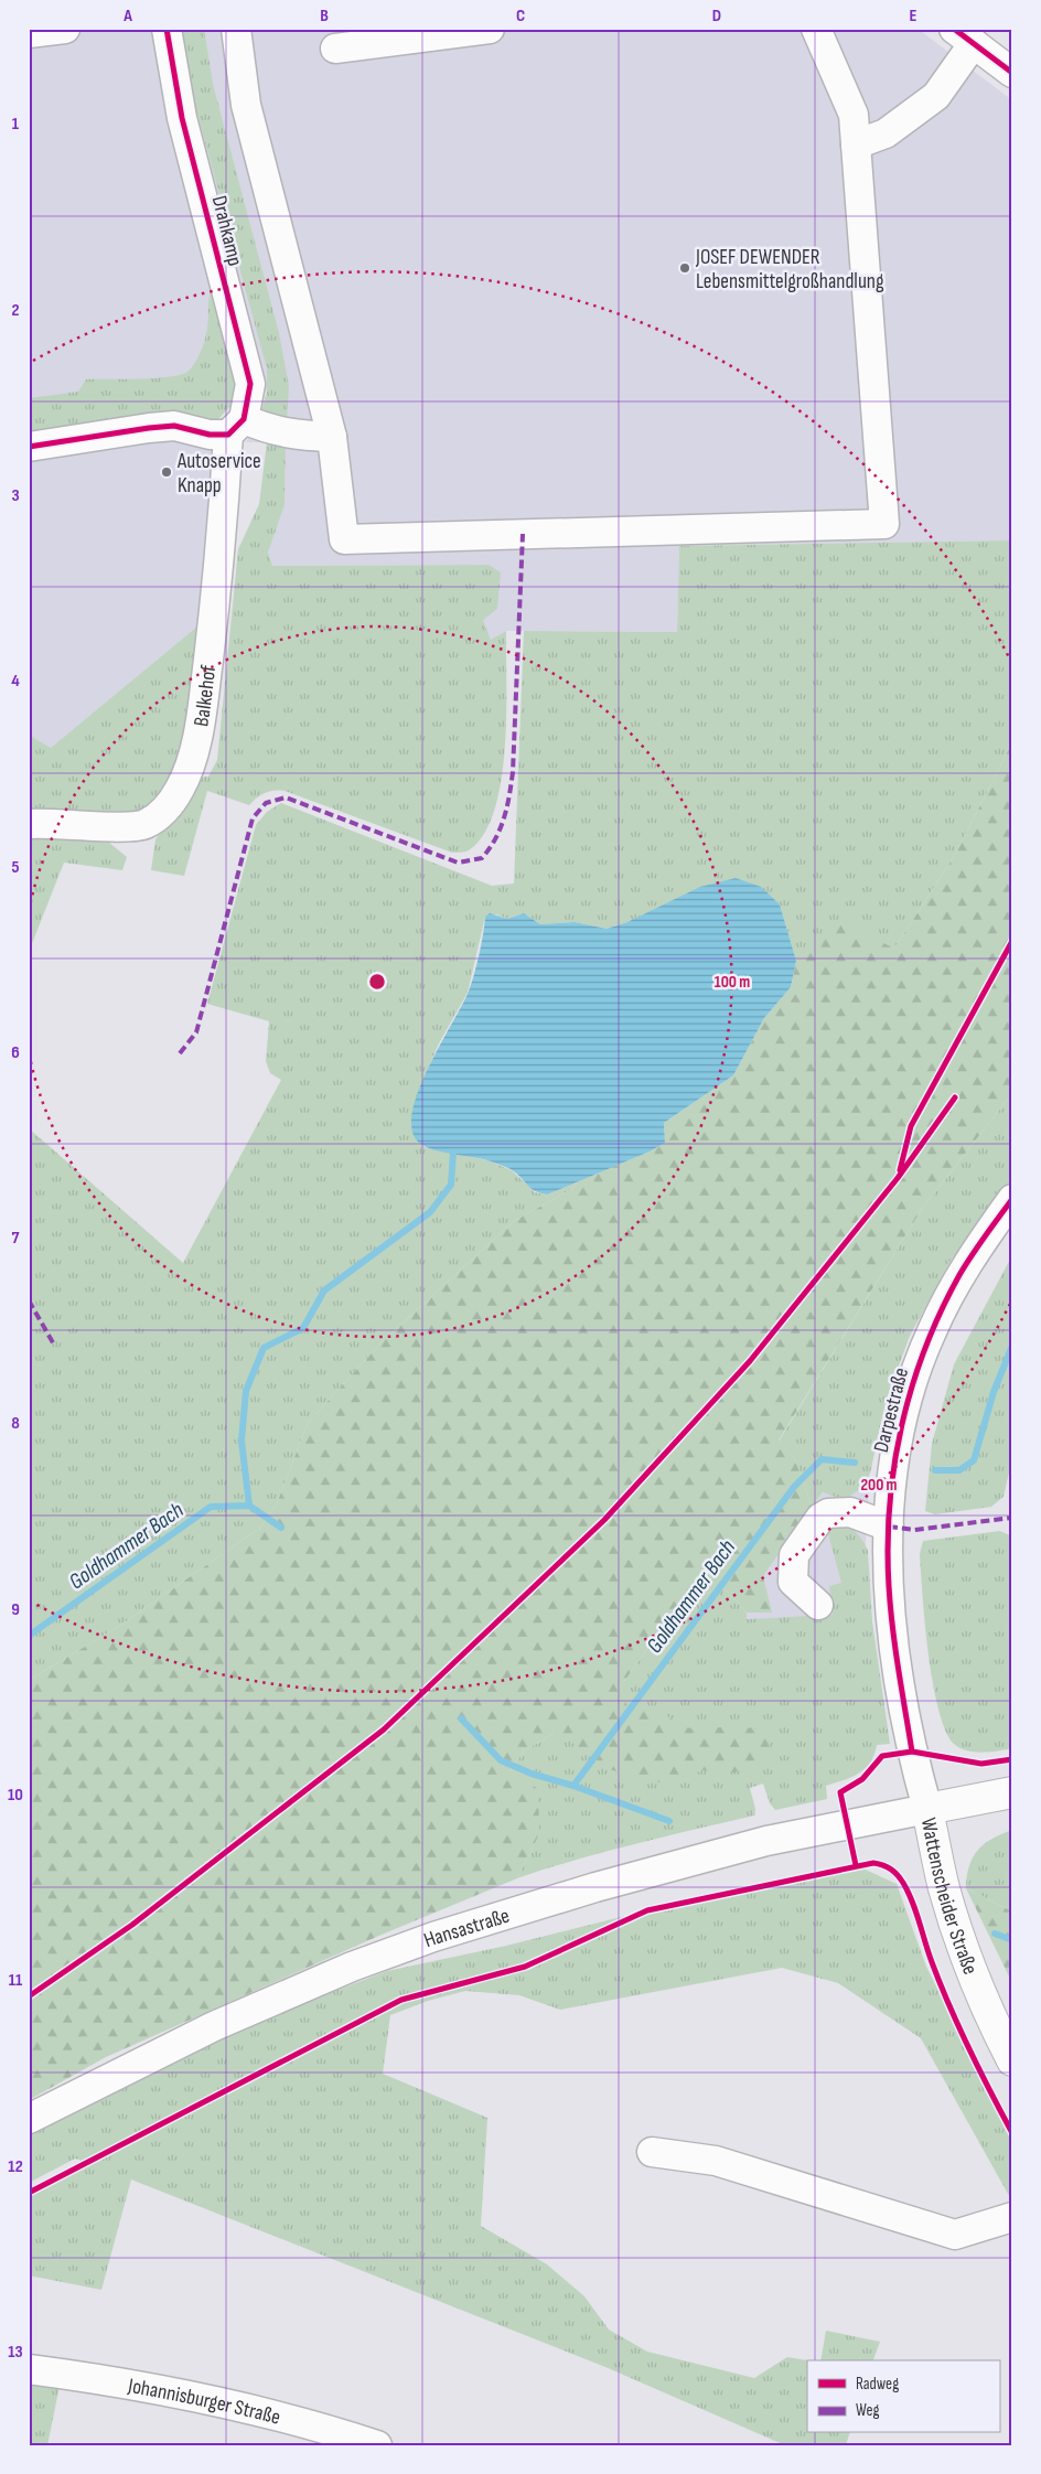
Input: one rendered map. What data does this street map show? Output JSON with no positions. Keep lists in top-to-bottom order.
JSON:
{
  "streets": {
    "main road": ["Wattenscheider Straße"],
    "street": [
      "Drahkamp",
      "Balkehof",
      "Darpestraße",
      "Hansastraße",
      "Johannisburger Straße"
    ]
  },
  "crossings": [
    ["Drahkamp", "Balkehof"],
    ["Darpestraße", "Wattenscheider Straße"],
    ["Darpestraße", "Hansastraße"],
    ["Wattenscheider Straße", "Hansastraße"]
  ],
  "water": ["Goldhammer Bach"],
  "places": ["JOSEF DEWENDER Lebensmittelgroßhandlung", "Autoservice Knapp"],
  "legend": ["Radweg", "Weg"],
  "grid": {
    "columns": [
      "A",
      "B",
      "C",
      "D",
      "E"
    ],
    "rows": [
      "1",
      "2",
      "3",
      "4",
      "5",
      "6",
      "7",
      "8",
      "9",
      "10",
      "11",
      "12",
      "13"
    ]
  },
  "rings": ["100 m", "200 m"]
}
